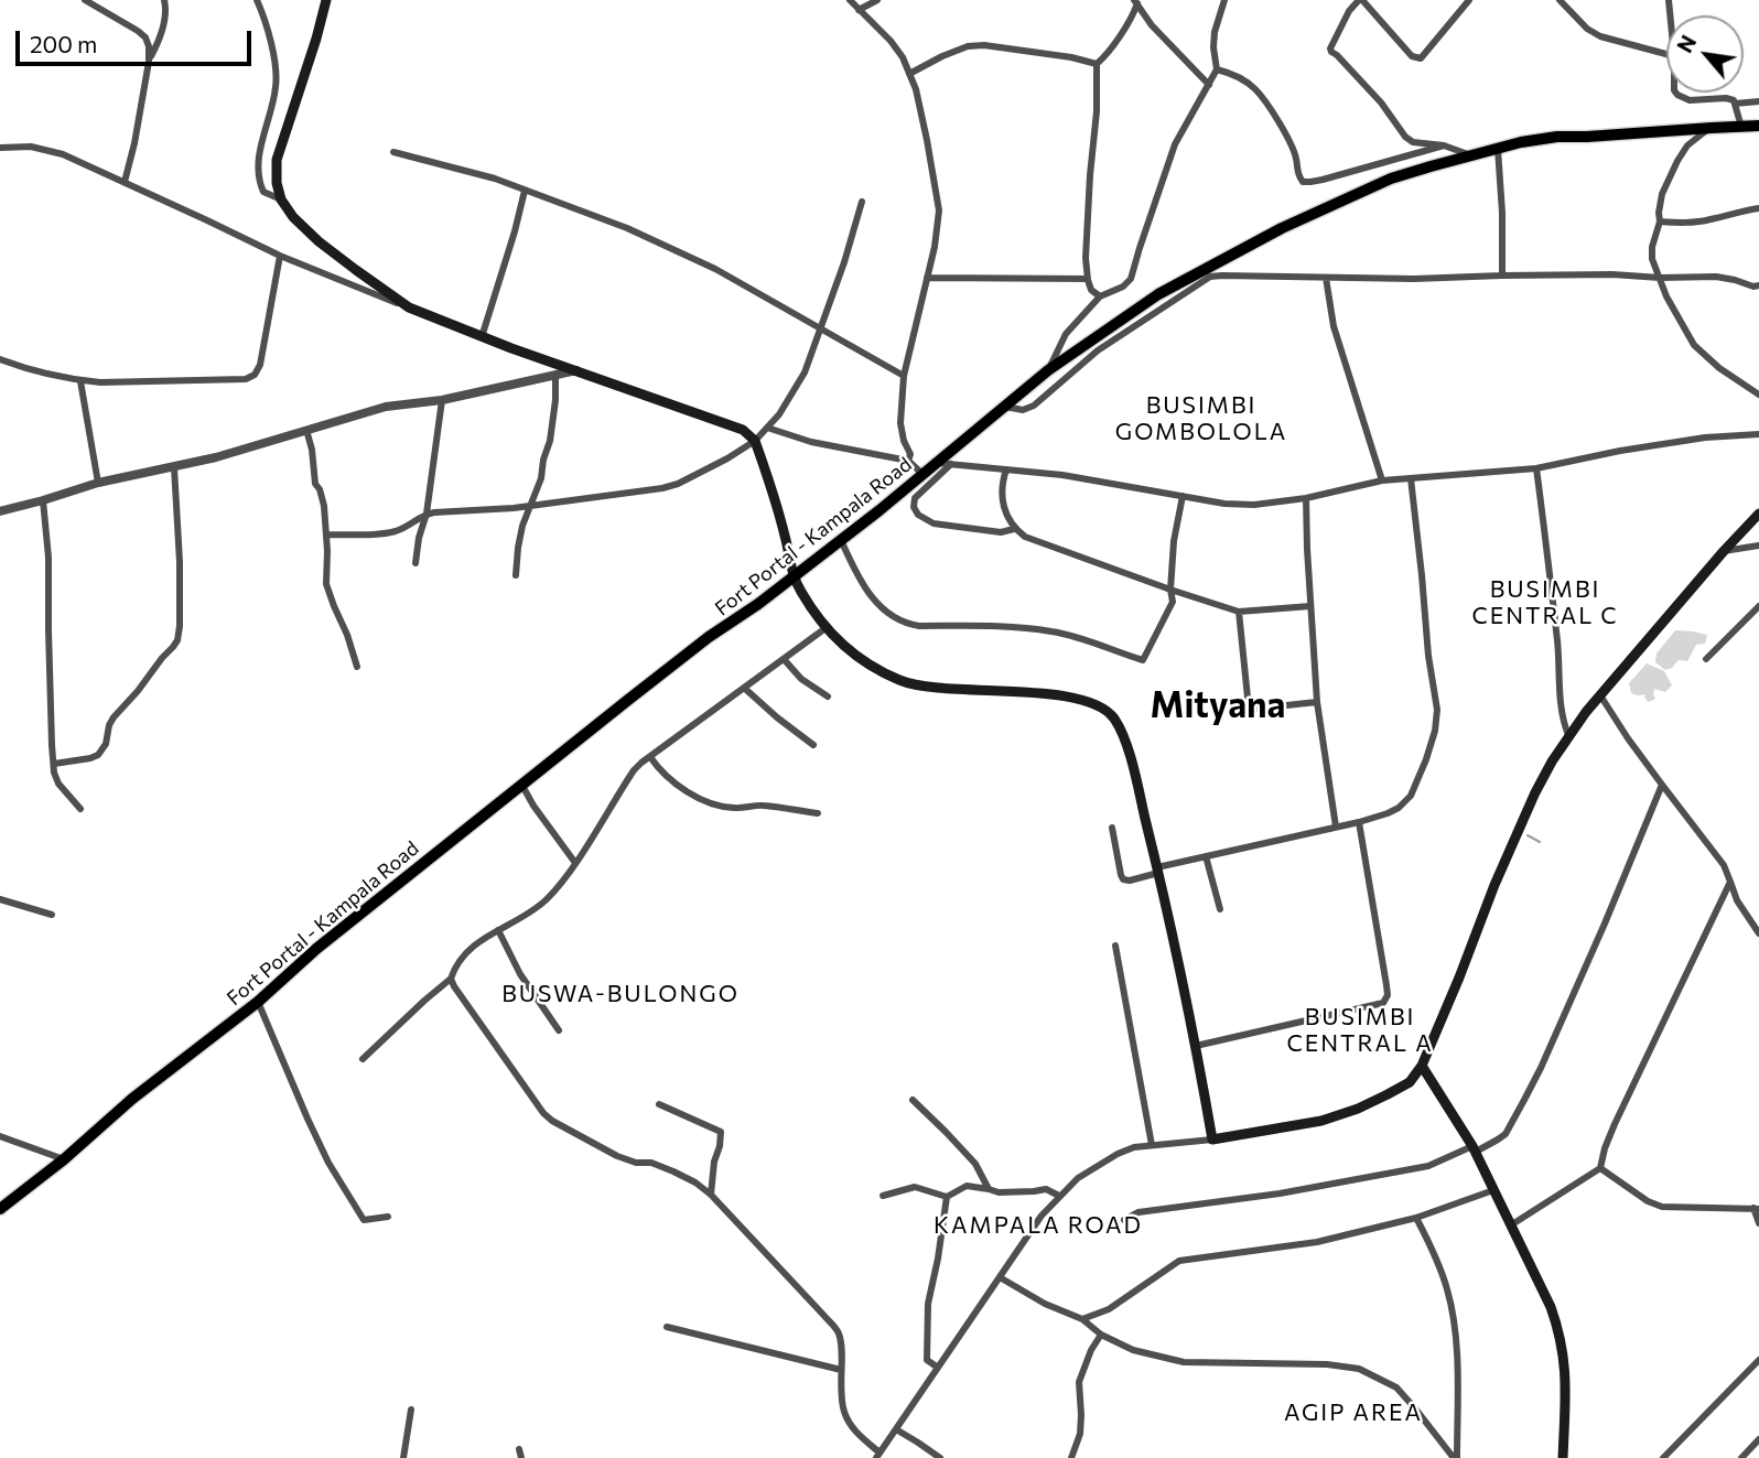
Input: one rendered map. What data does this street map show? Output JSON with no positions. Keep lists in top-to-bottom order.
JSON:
{
  "streets": {
    "main road": ["Fort Portal - Kampala Road"]
  },
  "districts": [
    "BUSIMBI GOMBOLOLA",
    "BUSIMBI CENTRAL C",
    "Mityana",
    "BUSWA-BULONGO",
    "BUSIMBI CENTRAL A",
    "KAMPALA ROAD",
    "AGIP AREA"
  ],
  "scale_bar": "200 m",
  "north": "top left"
}
